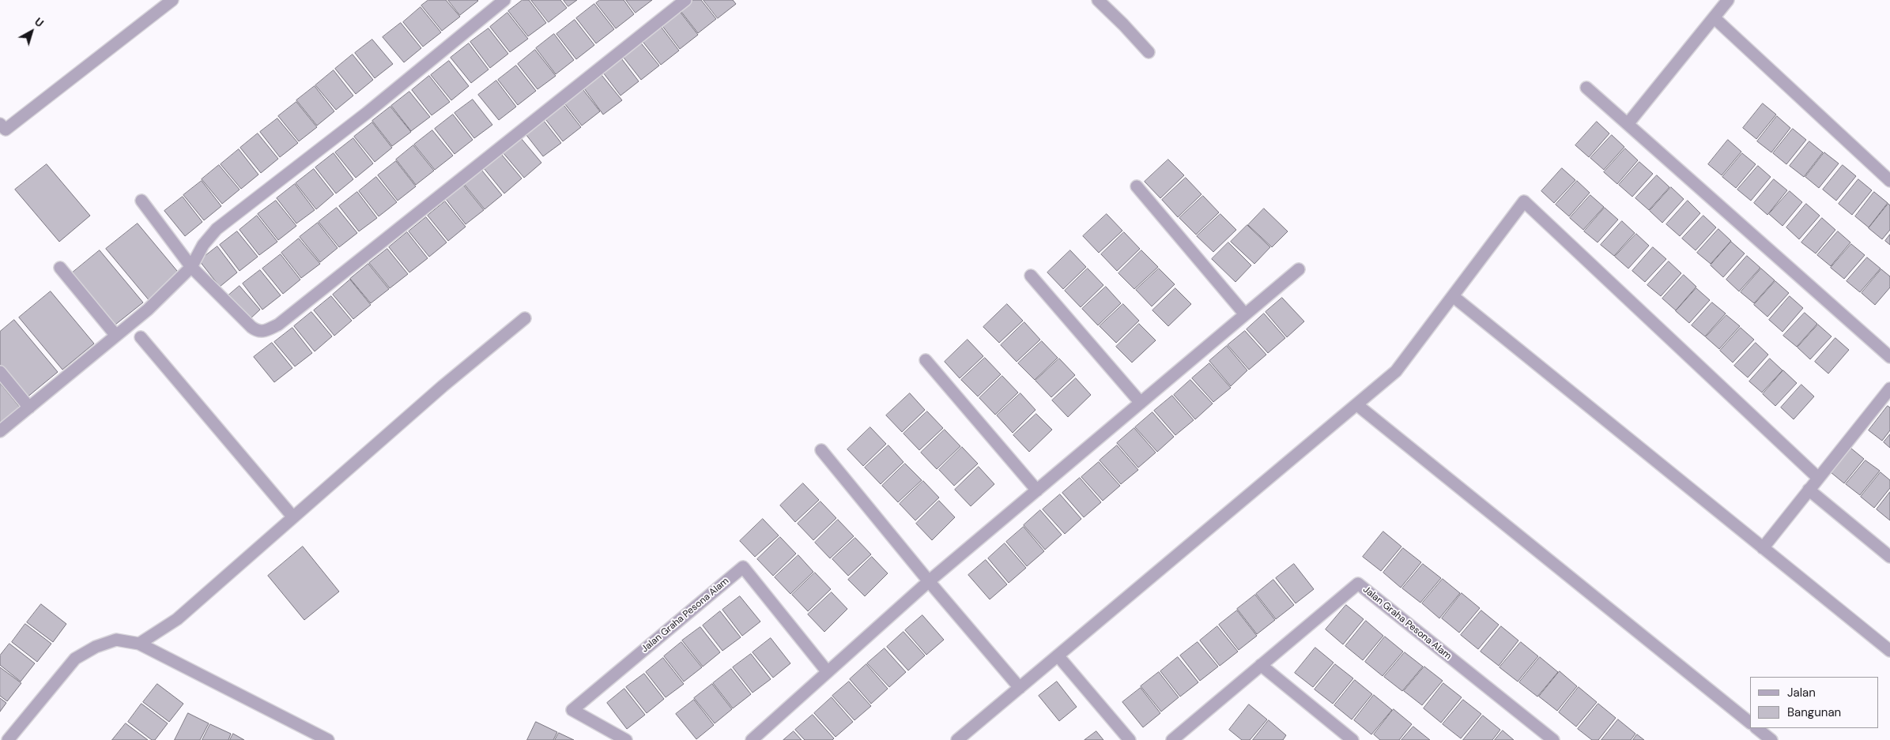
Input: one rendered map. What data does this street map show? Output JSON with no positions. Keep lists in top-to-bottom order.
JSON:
{
  "streets": {
    "street": ["Jalan Graha Pesona Alam"]
  },
  "legend": ["Jalan", "Bangunan"],
  "north": "top right"
}
